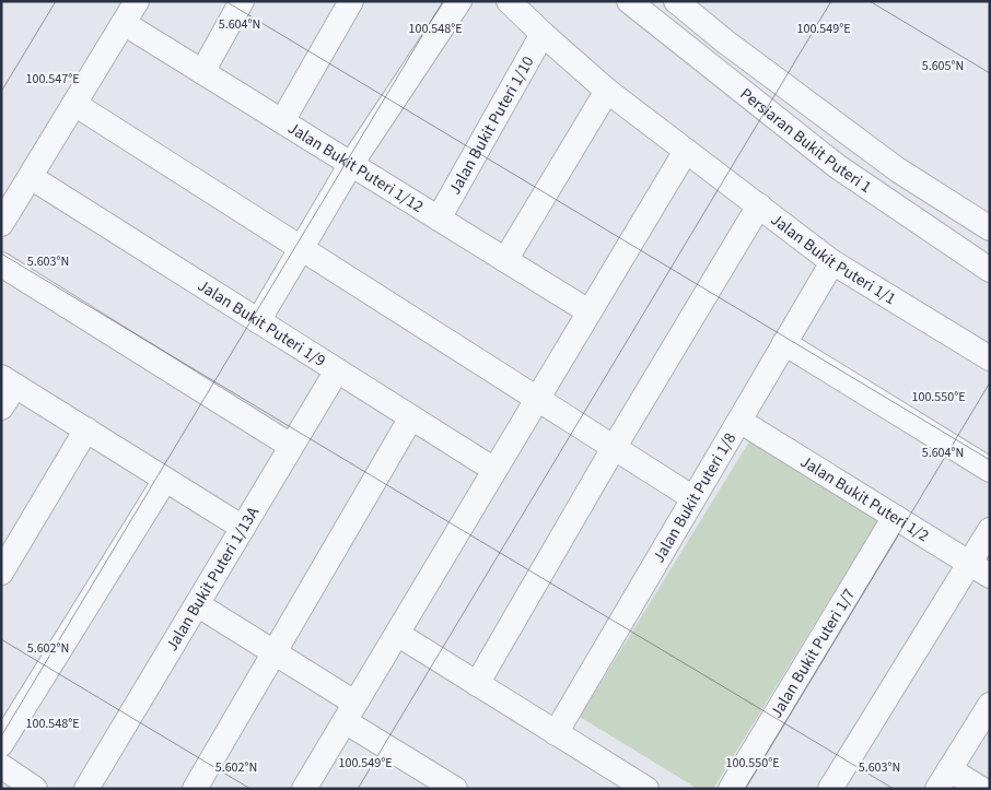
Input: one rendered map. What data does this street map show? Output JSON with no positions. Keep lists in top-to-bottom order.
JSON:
{
  "streets": {
    "street": [
      "Jalan Bukit Puteri 1/10",
      "Persiaran Bukit Puteri 1",
      "Jalan Bukit Puteri 1/12",
      "Jalan Bukit Puteri 1/1",
      "Jalan Bukit Puteri 1/9",
      "Jalan Bukit Puteri 1/8",
      "Jalan Bukit Puteri 1/2",
      "Jalan Bukit Puteri 1/13A",
      "Jalan Bukit Puteri 1/7"
    ]
  },
  "crossings": [
    ["Jalan Bukit Puteri 1/10", "Jalan Bukit Puteri 1/12"],
    ["Jalan Bukit Puteri 1/10", "Jalan Bukit Puteri 1/1"],
    ["Jalan Bukit Puteri 1/1", "Jalan Bukit Puteri 1/8"],
    ["Jalan Bukit Puteri 1/9", "Jalan Bukit Puteri 1/13A"],
    ["Jalan Bukit Puteri 1/8", "Jalan Bukit Puteri 1/2"],
    ["Jalan Bukit Puteri 1/2", "Jalan Bukit Puteri 1/7"]
  ],
  "coordinates": [
    "5.604°N",
    "100.548°E",
    "100.549°E",
    "5.605°N",
    "100.547°E",
    "5.603°N",
    "100.550°E",
    "5.602°N"
  ]
}
